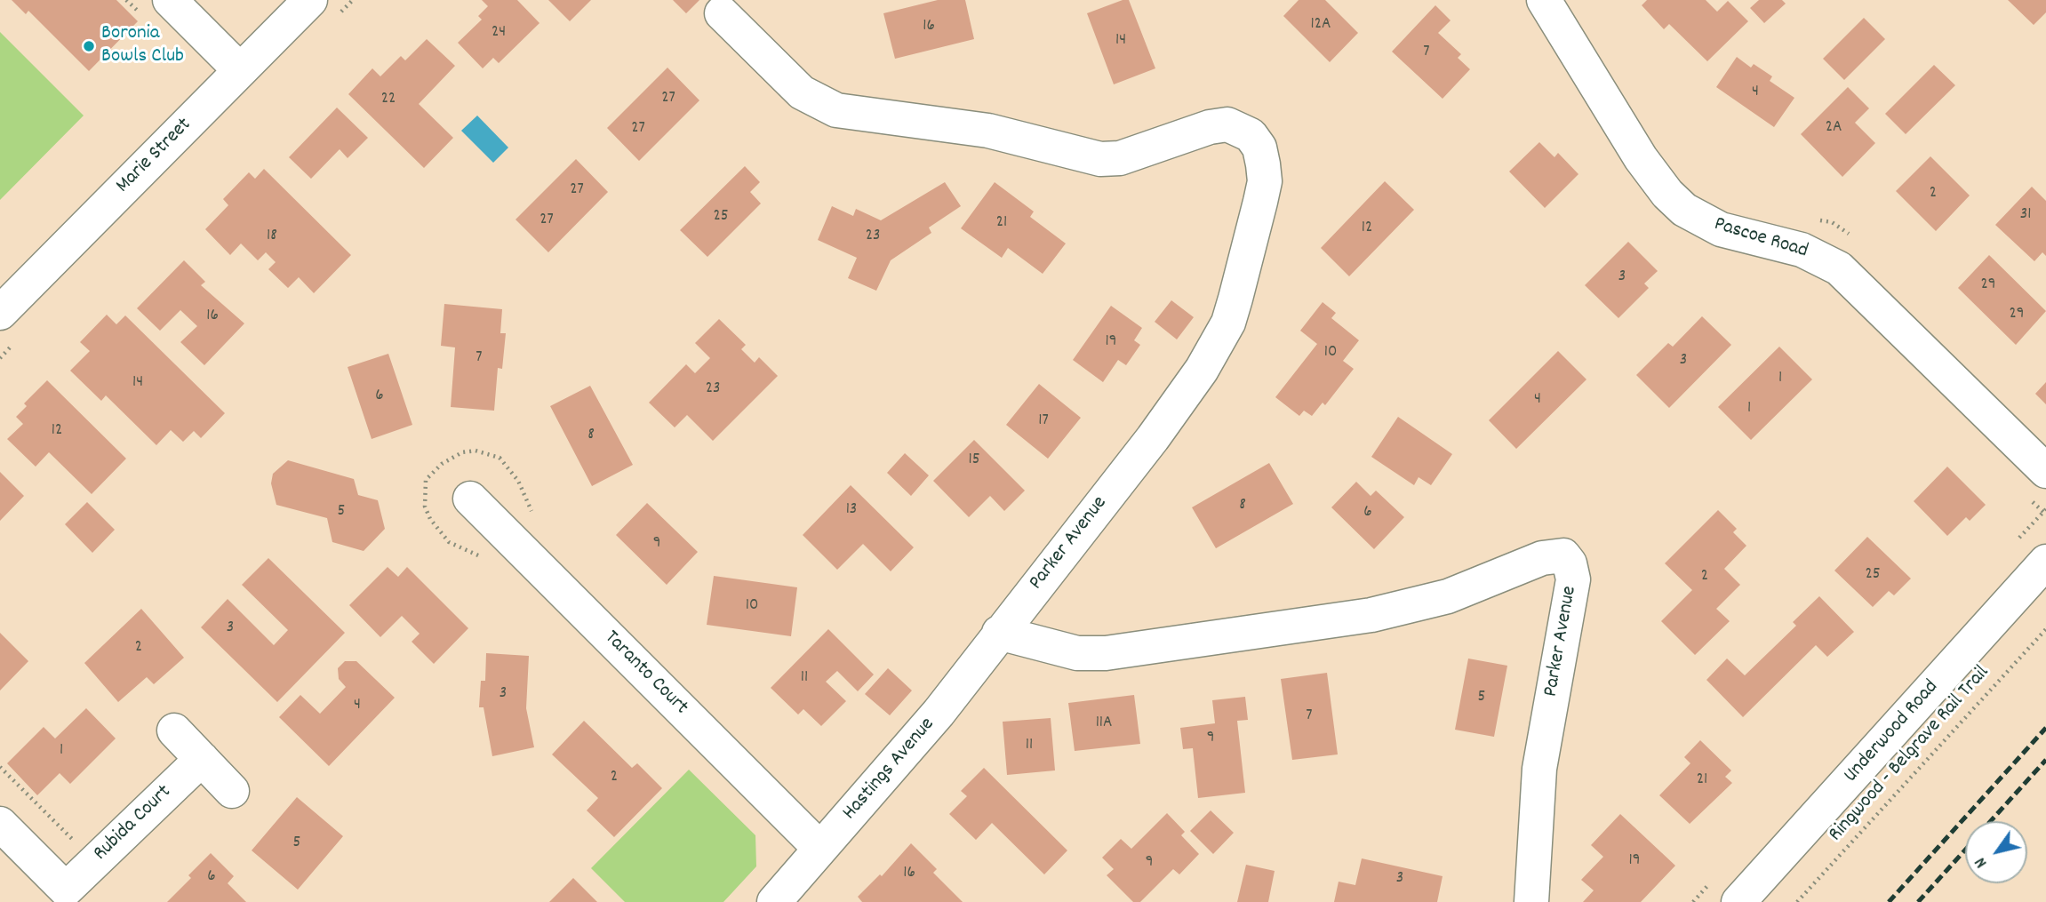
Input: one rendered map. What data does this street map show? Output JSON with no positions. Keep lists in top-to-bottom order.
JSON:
{
  "streets": {
    "street": [
      "Marie Street",
      "Pascoe Road",
      "Parker Avenue",
      "Taranto Court",
      "Underwood Road",
      "Hastings Avenue",
      "Rubida Court"
    ],
    "path": ["Ringwood - Belgrave Rail Trail"]
  },
  "crossings": [
    ["Parker Avenue", "Hastings Avenue"],
    ["Taranto Court", "Hastings Avenue"]
  ],
  "places": ["Boronia Bowls Club"],
  "house_numbers": [
    "12A",
    "16",
    "24",
    "14",
    "7",
    "4",
    "27",
    "22",
    "2A",
    "27",
    "27",
    "2",
    "31",
    "25",
    "27",
    "21",
    "12",
    "18",
    "23",
    "3",
    "29",
    "29",
    "16",
    "19",
    "10",
    "7",
    "3",
    "1",
    "14",
    "23",
    "6",
    "4",
    "1",
    "17",
    "12",
    "8",
    "15",
    "8",
    "13",
    "5",
    "6",
    "9",
    "25",
    "2",
    "10",
    "3",
    "2",
    "11",
    "3",
    "5",
    "4",
    "7",
    "11A",
    "9",
    "11",
    "1",
    "2",
    "21",
    "5",
    "19",
    "9",
    "16",
    "6",
    "3"
  ],
  "north": "bottom left"
}
